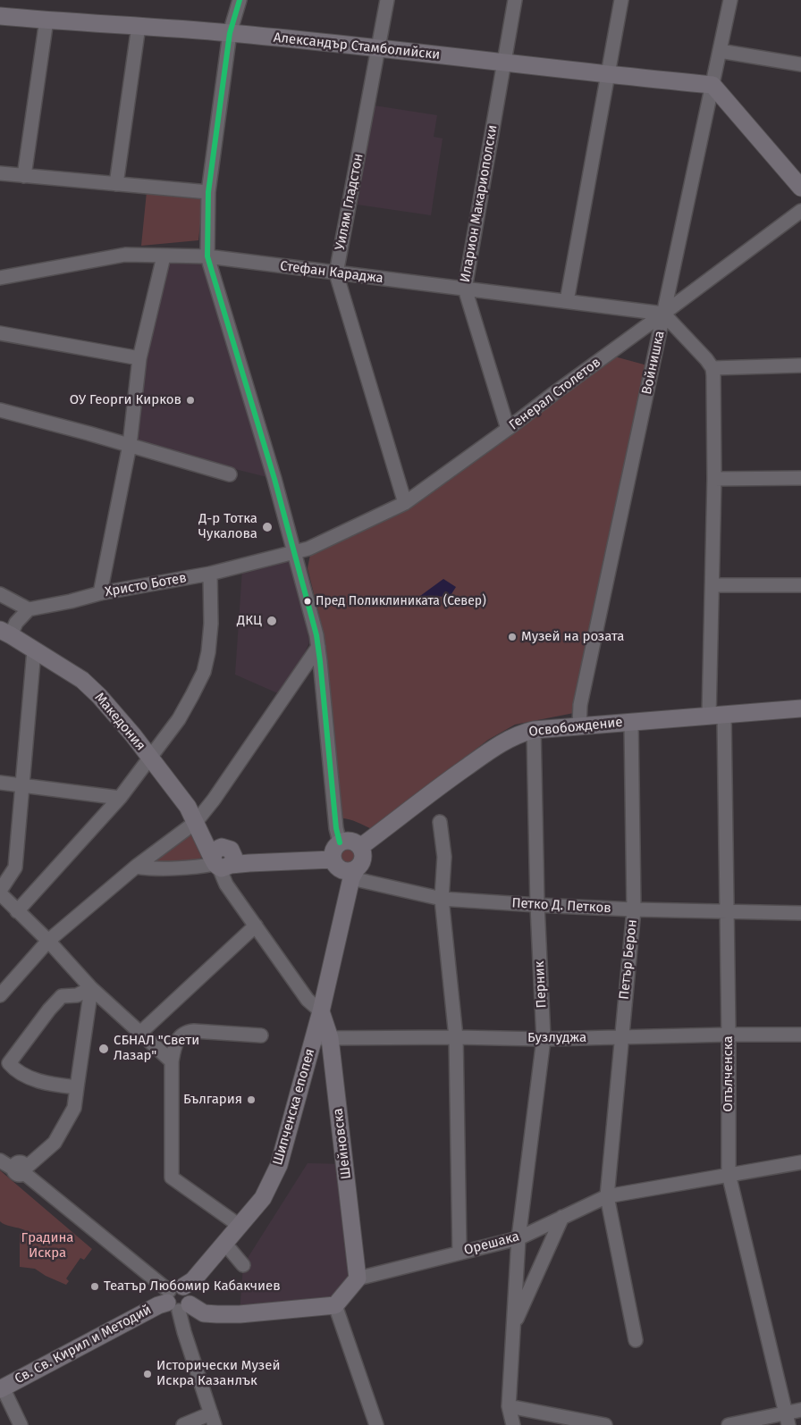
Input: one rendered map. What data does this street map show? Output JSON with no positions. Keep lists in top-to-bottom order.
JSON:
{
  "streets": {
    "main road": [
      "Александър Стамболийски",
      "Македония",
      "Освобождение",
      "Шипченска епопея",
      "Шейновска",
      "Св. Св. Кирил и Методий"
    ],
    "street": [
      "Уилям Гладстон",
      "Иларион Макариополски",
      "Стефан Караджа",
      "Войнишка",
      "Генерал Столетов",
      "Христо Ботев",
      "Петко Д. Петков",
      "Петър Берон",
      "Перник",
      "Бузлуджа",
      "Опълченска",
      "Орешака"
    ]
  },
  "crossings": [
    ["Александър Стамболийски", "Уилям Гладстон"],
    ["Александър Стамболийски", "Иларион Макариополски"],
    ["Александър Стамболийски", "Войнишка"],
    ["Уилям Гладстон", "Стефан Караджа"],
    ["Уилям Гладстон", "Генерал Столетов"],
    ["Иларион Макариополски", "Стефан Караджа"],
    ["Иларион Макариополски", "Генерал Столетов"],
    ["Стефан Караджа", "Войнишка"],
    ["Стефан Караджа", "Генерал Столетов"],
    ["Войнишка", "Генерал Столетов"],
    ["Войнишка", "Освобождение"],
    ["Генерал Столетов", "Христо Ботев"],
    ["Македония", "Шейновска"],
    ["Освобождение", "Петко Д. Петков"],
    ["Освобождение", "Петър Берон"],
    ["Освобождение", "Перник"],
    ["Освобождение", "Опълченска"],
    ["Петко Д. Петков", "Петър Берон"],
    ["Петко Д. Петков", "Перник"],
    ["Петко Д. Петков", "Опълченска"],
    ["Петър Берон", "Бузлуджа"],
    ["Петър Берон", "Орешака"],
    ["Перник", "Бузлуджа"],
    ["Перник", "Орешака"],
    ["Бузлуджа", "Опълченска"],
    ["Бузлуджа", "Шипченска епопея"],
    ["Бузлуджа", "Шейновска"],
    ["Опълченска", "Орешака"],
    ["Шипченска епопея", "Шейновска"],
    ["Шипченска епопея", "Св. Св. Кирил и Методий"],
    ["Шейновска", "Орешака"]
  ],
  "parks": ["Градина Искра"],
  "places": [
    "ОУ Георги Кирков",
    "Д-р Тотка Чукалова",
    "Пред Поликлиниката (Север)",
    "ДКЦ",
    "Музей на розата",
    "СБНАЛ \"Свeти Лазар\"",
    "България",
    "Театър Любомир Кабакчиев",
    "Исторически Музей Искра Казанлък"
  ]
}
